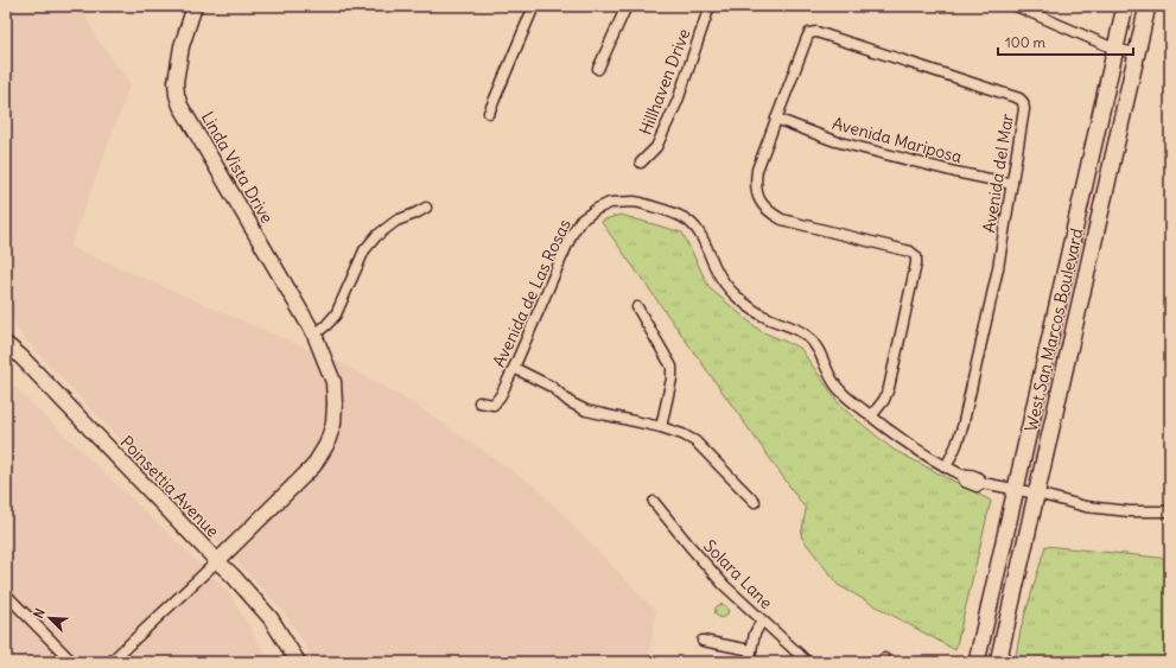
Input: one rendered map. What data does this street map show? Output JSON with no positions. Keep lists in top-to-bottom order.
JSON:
{
  "streets": {
    "main road": ["West San Marcos Boulevard"],
    "street": [
      "Hillhaven Drive",
      "Avenida Mariposa",
      "Linda Vista Drive",
      "Avenida del Mar",
      "Avenida de Las Rosas",
      "Poinsettia Avenue",
      "Solara Lane"
    ]
  },
  "crossings": [
    ["Avenida Mariposa", "Avenida del Mar"],
    ["Linda Vista Drive", "Poinsettia Avenue"],
    ["Avenida del Mar", "Avenida de Las Rosas"],
    ["Avenida de Las Rosas", "West San Marcos Boulevard"]
  ],
  "scale_bar": "100 m",
  "north": "top left"
}
